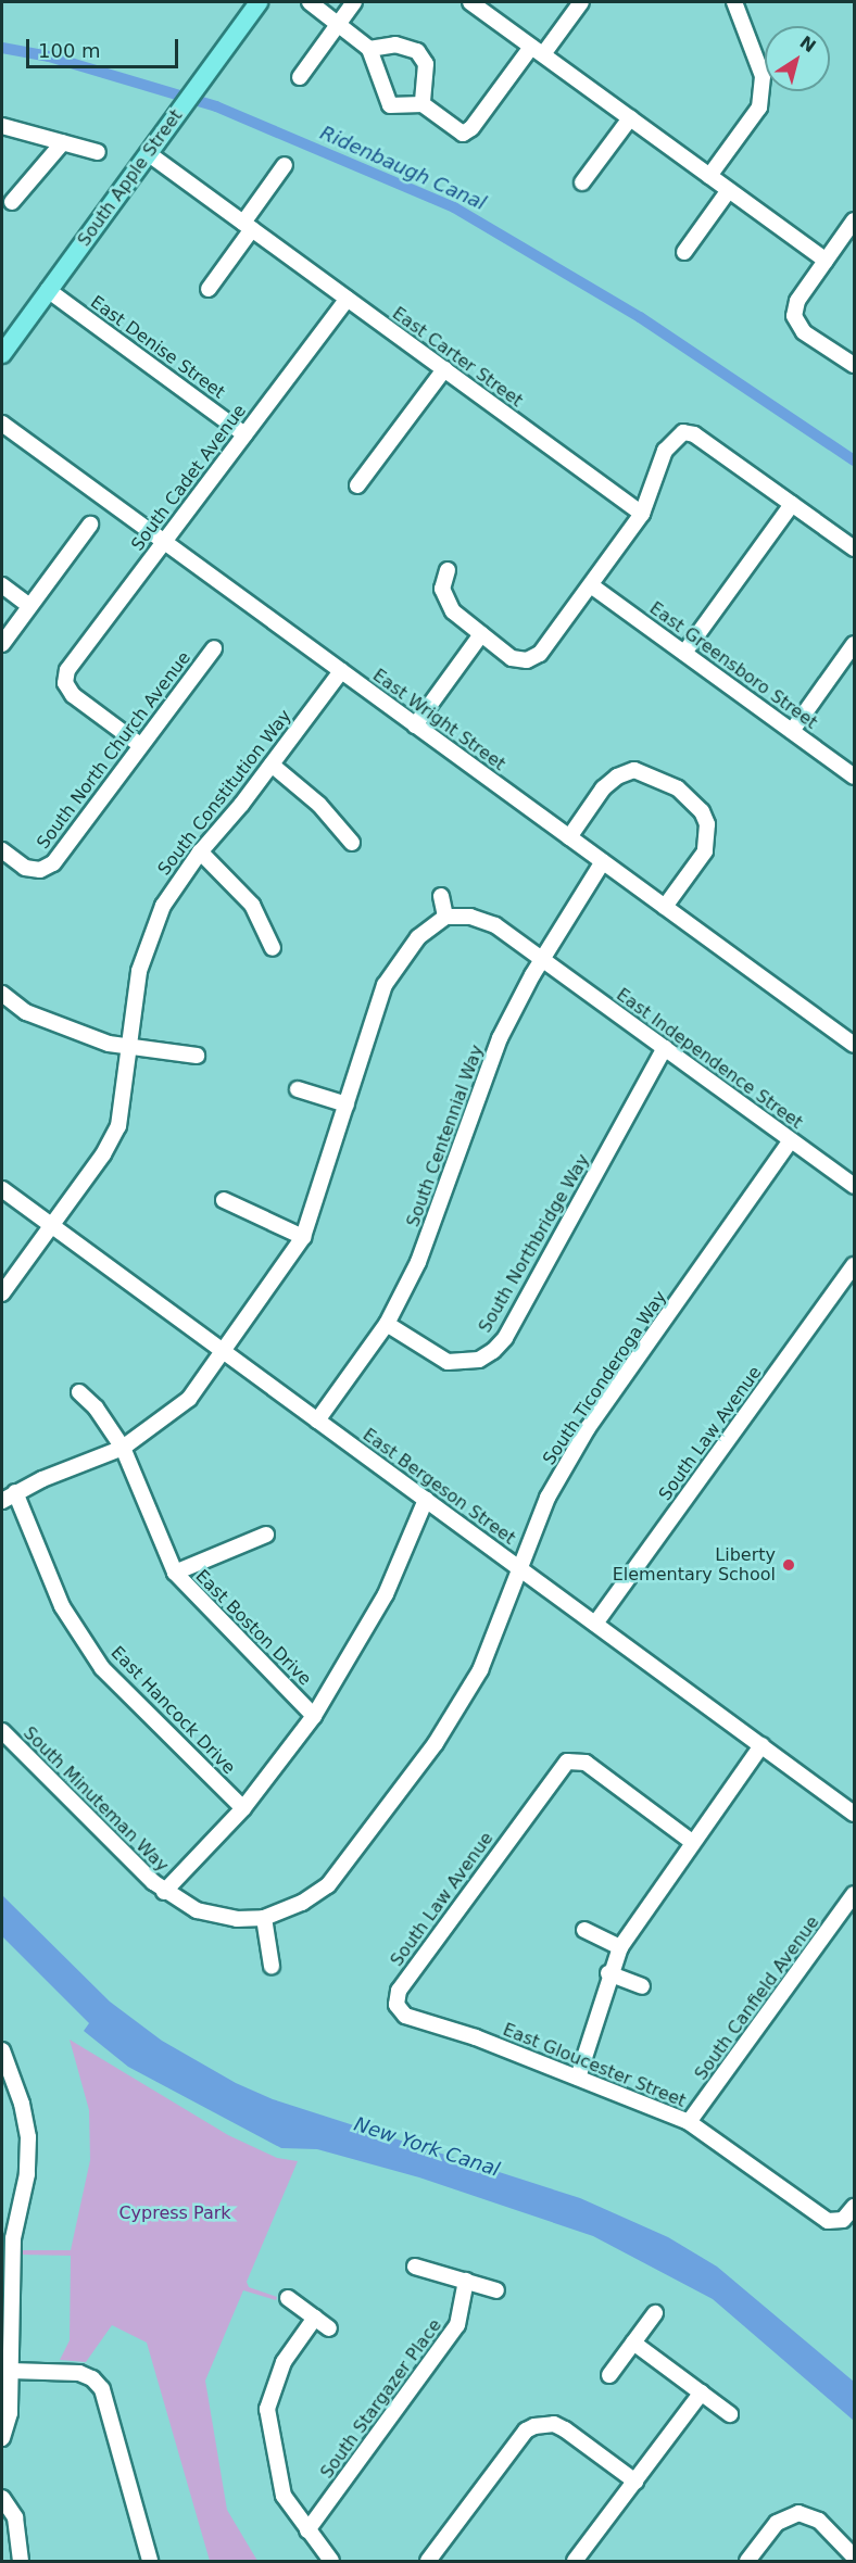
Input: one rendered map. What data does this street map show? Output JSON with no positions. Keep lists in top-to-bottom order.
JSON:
{
  "streets": {
    "main road": ["South Apple Street"],
    "street": [
      "East Denise Street",
      "East Carter Street",
      "South Cadet Avenue",
      "East Greensboro Street",
      "East Wright Street",
      "South North Church Avenue",
      "South Constitution Way",
      "East Independence Street",
      "South Centennial Way",
      "South Northbridge Way",
      "South Ticonderoga Way",
      "South Law Avenue",
      "East Bergeson Street",
      "East Boston Drive",
      "East Hancock Drive",
      "South Minuteman Way",
      "South Canfield Avenue",
      "East Gloucester Street",
      "South Stargazer Place"
    ]
  },
  "crossings": [
    ["South Apple Street", "East Denise Street"],
    ["South Apple Street", "East Carter Street"],
    ["East Denise Street", "South Cadet Avenue"],
    ["East Carter Street", "South Cadet Avenue"],
    ["South Cadet Avenue", "East Wright Street"],
    ["South Cadet Avenue", "South North Church Avenue"],
    ["East Wright Street", "South Constitution Way"],
    ["East Wright Street", "South Centennial Way"],
    ["South Constitution Way", "East Bergeson Street"],
    ["East Independence Street", "South Centennial Way"],
    ["East Independence Street", "South Northbridge Way"],
    ["East Independence Street", "South Ticonderoga Way"],
    ["South Centennial Way", "South Northbridge Way"],
    ["South Centennial Way", "East Bergeson Street"],
    ["South Ticonderoga Way", "East Bergeson Street"],
    ["South Ticonderoga Way", "South Minuteman Way"],
    ["South Law Avenue", "East Bergeson Street"],
    ["South Law Avenue", "East Gloucester Street"],
    ["South Canfield Avenue", "East Gloucester Street"]
  ],
  "water": ["Ridenbaugh Canal", "New York Canal"],
  "parks": ["Cypress Park"],
  "places": ["Liberty Elementary School"],
  "scale_bar": "100 m",
  "north": "top right"
}
